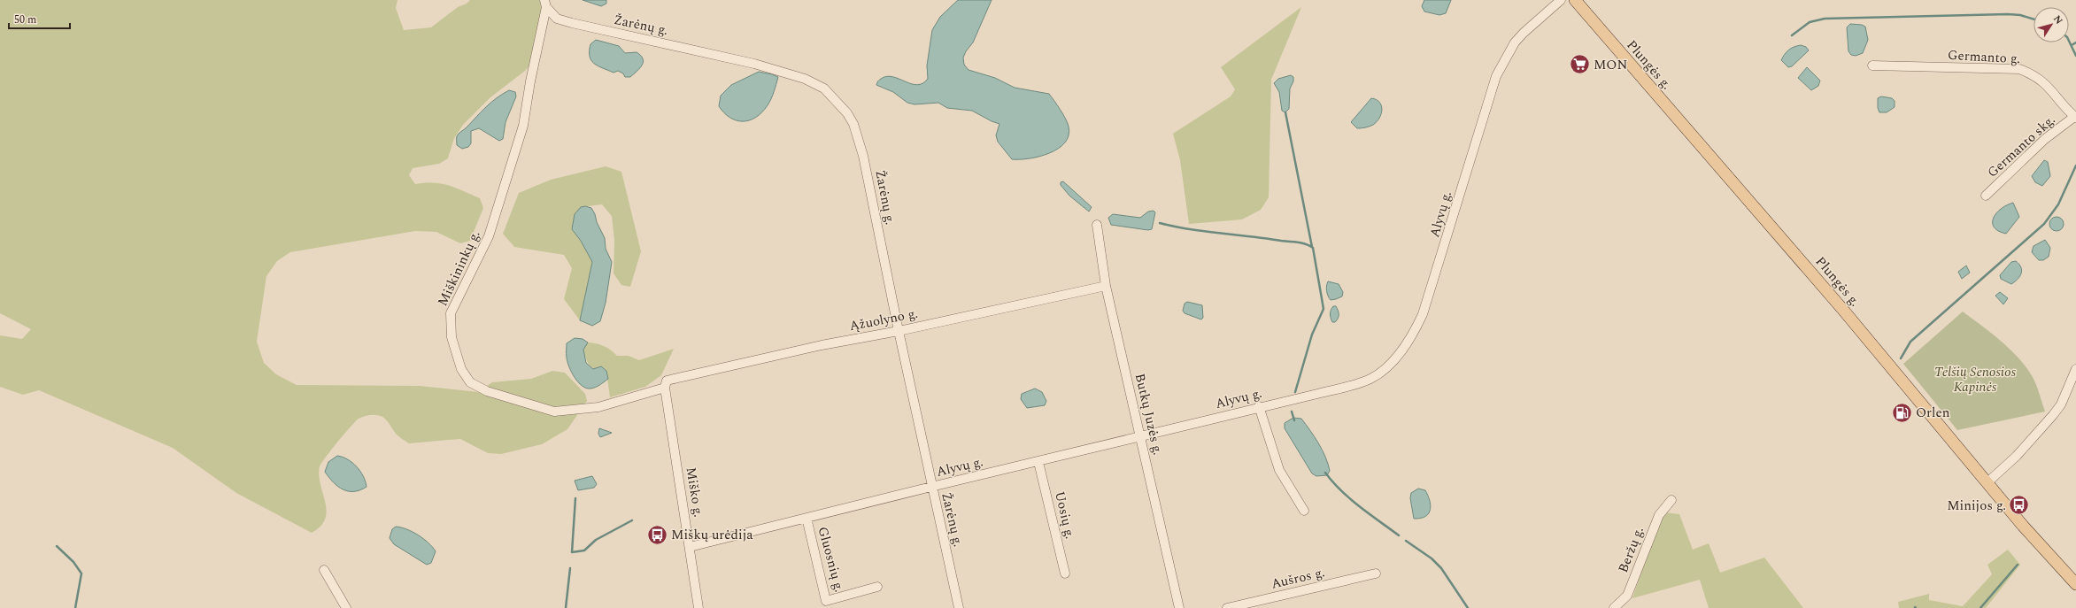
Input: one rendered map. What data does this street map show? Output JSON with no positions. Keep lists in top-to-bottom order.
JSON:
{
  "streets": {
    "main road": ["Plungės g."],
    "street": [
      "Žarėnų g.",
      "Germanto g.",
      "Germanto skg.",
      "Alyvų g.",
      "Miškininkų g.",
      "Ąžuolyno g.",
      "Butkų Juzės g.",
      "Miško g.",
      "Uosių g.",
      "Beržų g.",
      "Gluosnių g.",
      "Aušros g."
    ]
  },
  "crossings": [
    ["Žarėnų g.", "Alyvų g."],
    ["Žarėnų g.", "Miškininkų g."],
    ["Žarėnų g.", "Ąžuolyno g."],
    ["Germanto g.", "Germanto skg."],
    ["Alyvų g.", "Butkų Juzės g."],
    ["Alyvų g.", "Miško g."],
    ["Alyvų g.", "Uosių g."],
    ["Alyvų g.", "Gluosnių g."],
    ["Miškininkų g.", "Ąžuolyno g."],
    ["Miškininkų g.", "Miško g."],
    ["Ąžuolyno g.", "Butkų Juzės g."],
    ["Ąžuolyno g.", "Miško g."]
  ],
  "parks": ["Telšių Senosios Kapinės"],
  "places": {
    "supermarket": ["MON"],
    "fuel station": ["Orlen"],
    "bus stop": ["Minijos g.", "Miškų urėdija"]
  },
  "scale_bar": "50 m",
  "north": "top right"
}
